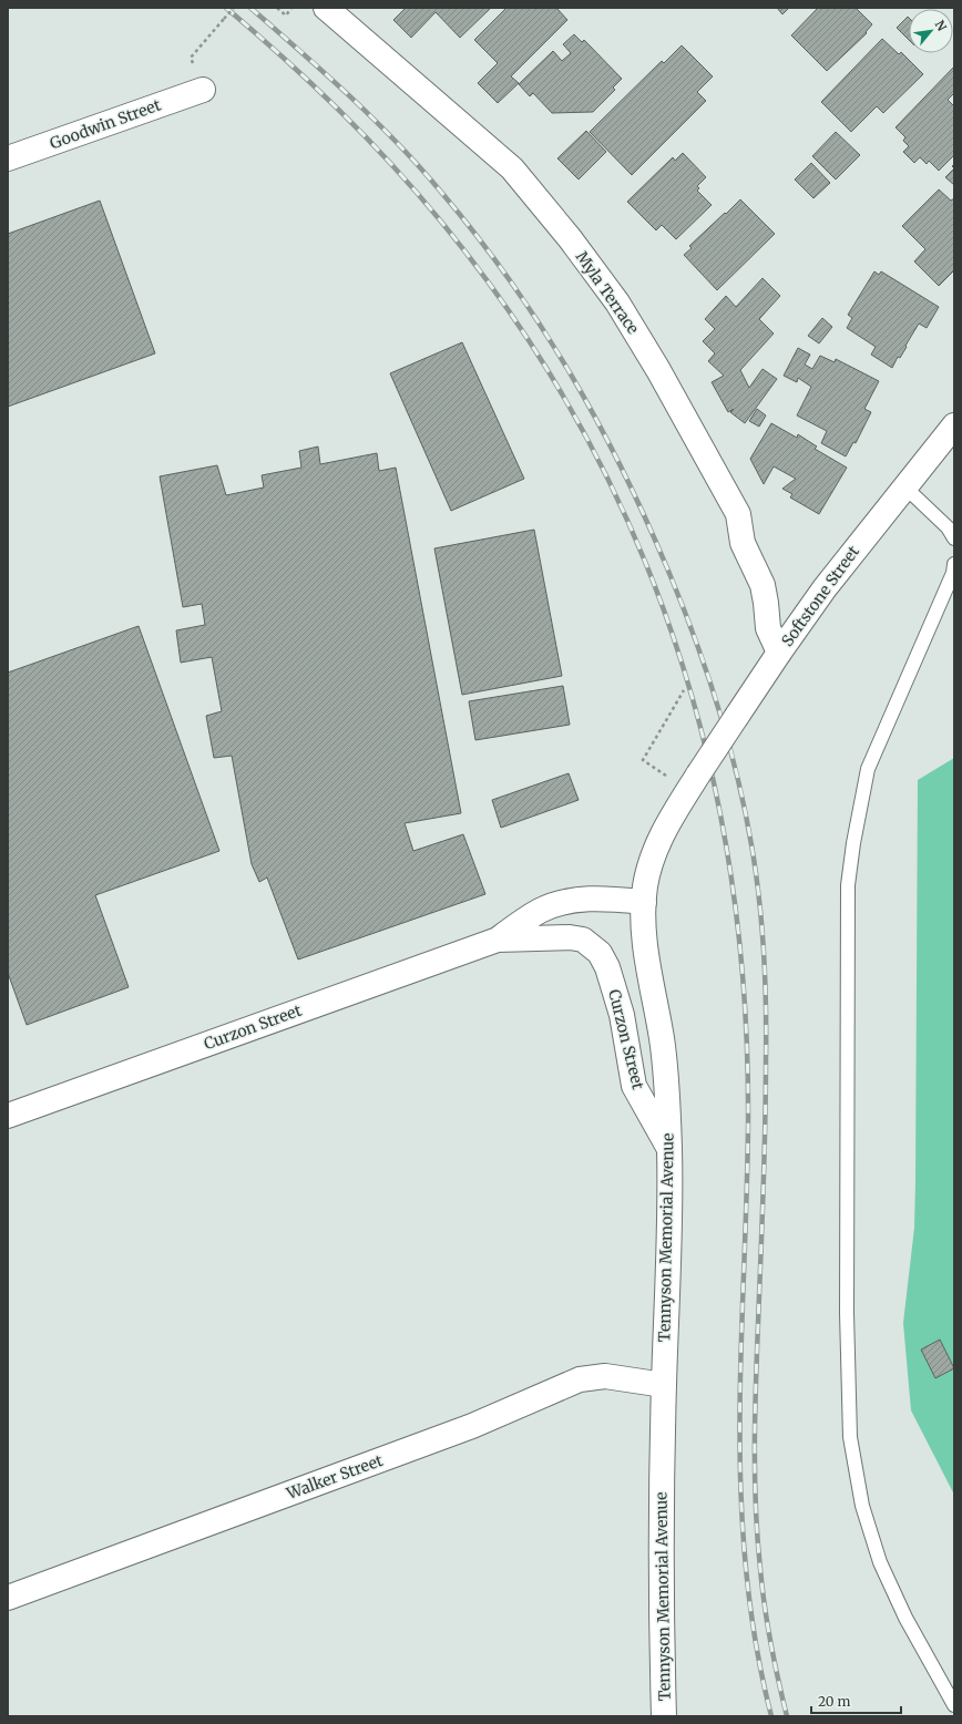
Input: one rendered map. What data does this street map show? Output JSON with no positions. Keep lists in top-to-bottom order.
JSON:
{
  "streets": {
    "street": [
      "Goodwin Street",
      "Myla Terrace",
      "Softstone Street",
      "Curzon Street",
      "Tennyson Memorial Avenue",
      "Walker Street"
    ]
  },
  "crossings": [
    ["Myla Terrace", "Softstone Street"],
    ["Softstone Street", "Tennyson Memorial Avenue"],
    ["Curzon Street", "Tennyson Memorial Avenue"],
    ["Tennyson Memorial Avenue", "Walker Street"]
  ],
  "scale_bar": "20 m",
  "north": "top right"
}
